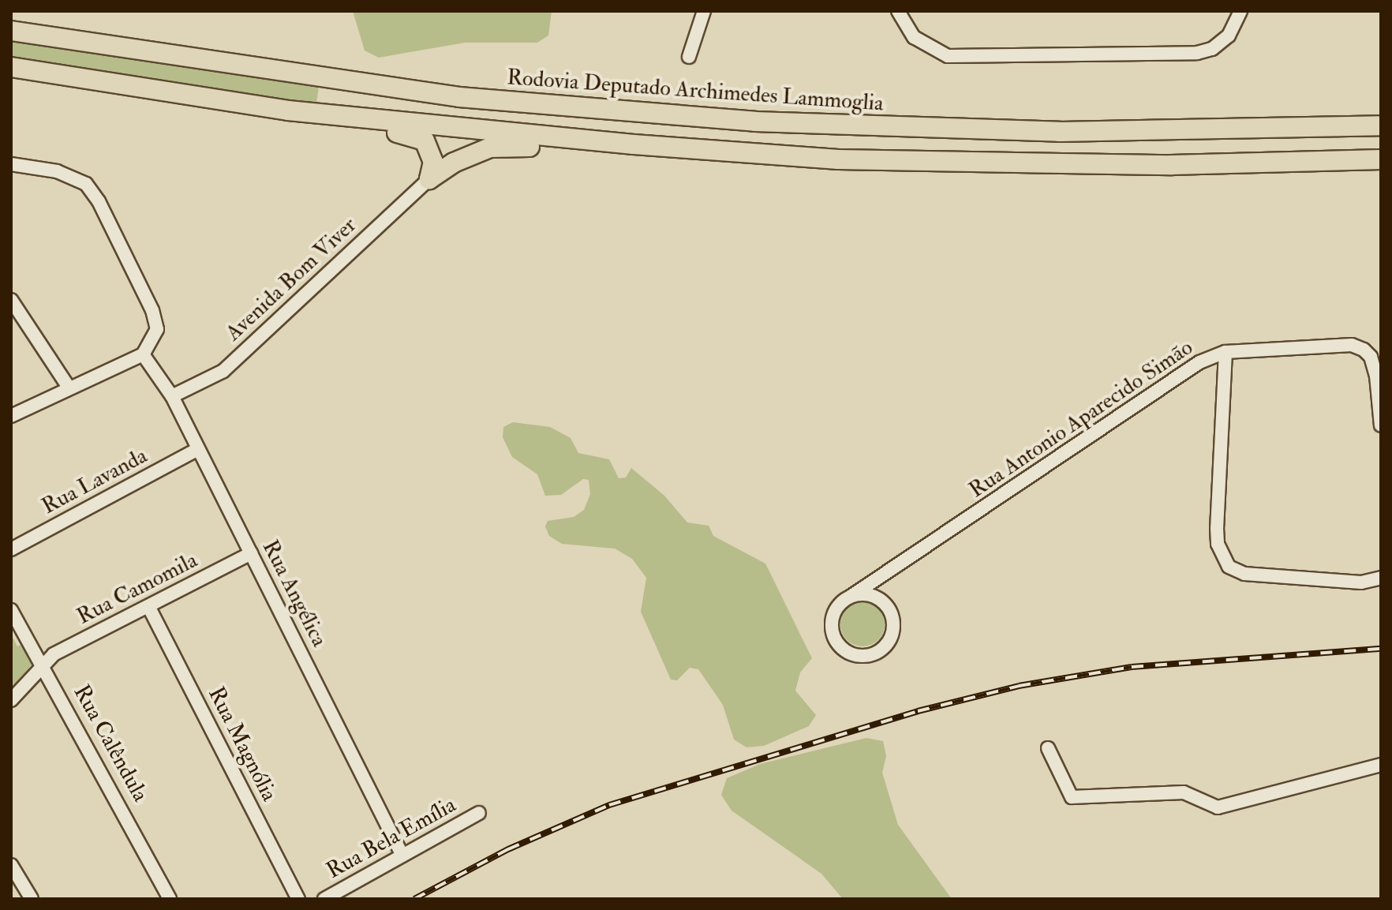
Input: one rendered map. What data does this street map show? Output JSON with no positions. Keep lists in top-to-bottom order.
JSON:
{
  "streets": {
    "highway": ["Rodovia Deputado Archimedes Lammoglia"],
    "street": [
      "Avenida Bom Viver",
      "Rua Antonio Aparecido Simão",
      "Rua Lavanda",
      "Rua Camomila",
      "Rua Angélica",
      "Rua Calêndula",
      "Rua Magnólia",
      "Rua Bela Emília"
    ]
  },
  "crossings": [
    ["Avenida Bom Viver", "Rua Angélica"],
    ["Rua Lavanda", "Rua Angélica"],
    ["Rua Camomila", "Rua Angélica"],
    ["Rua Camomila", "Rua Calêndula"],
    ["Rua Camomila", "Rua Magnólia"],
    ["Rua Angélica", "Rua Bela Emília"]
  ]
}
